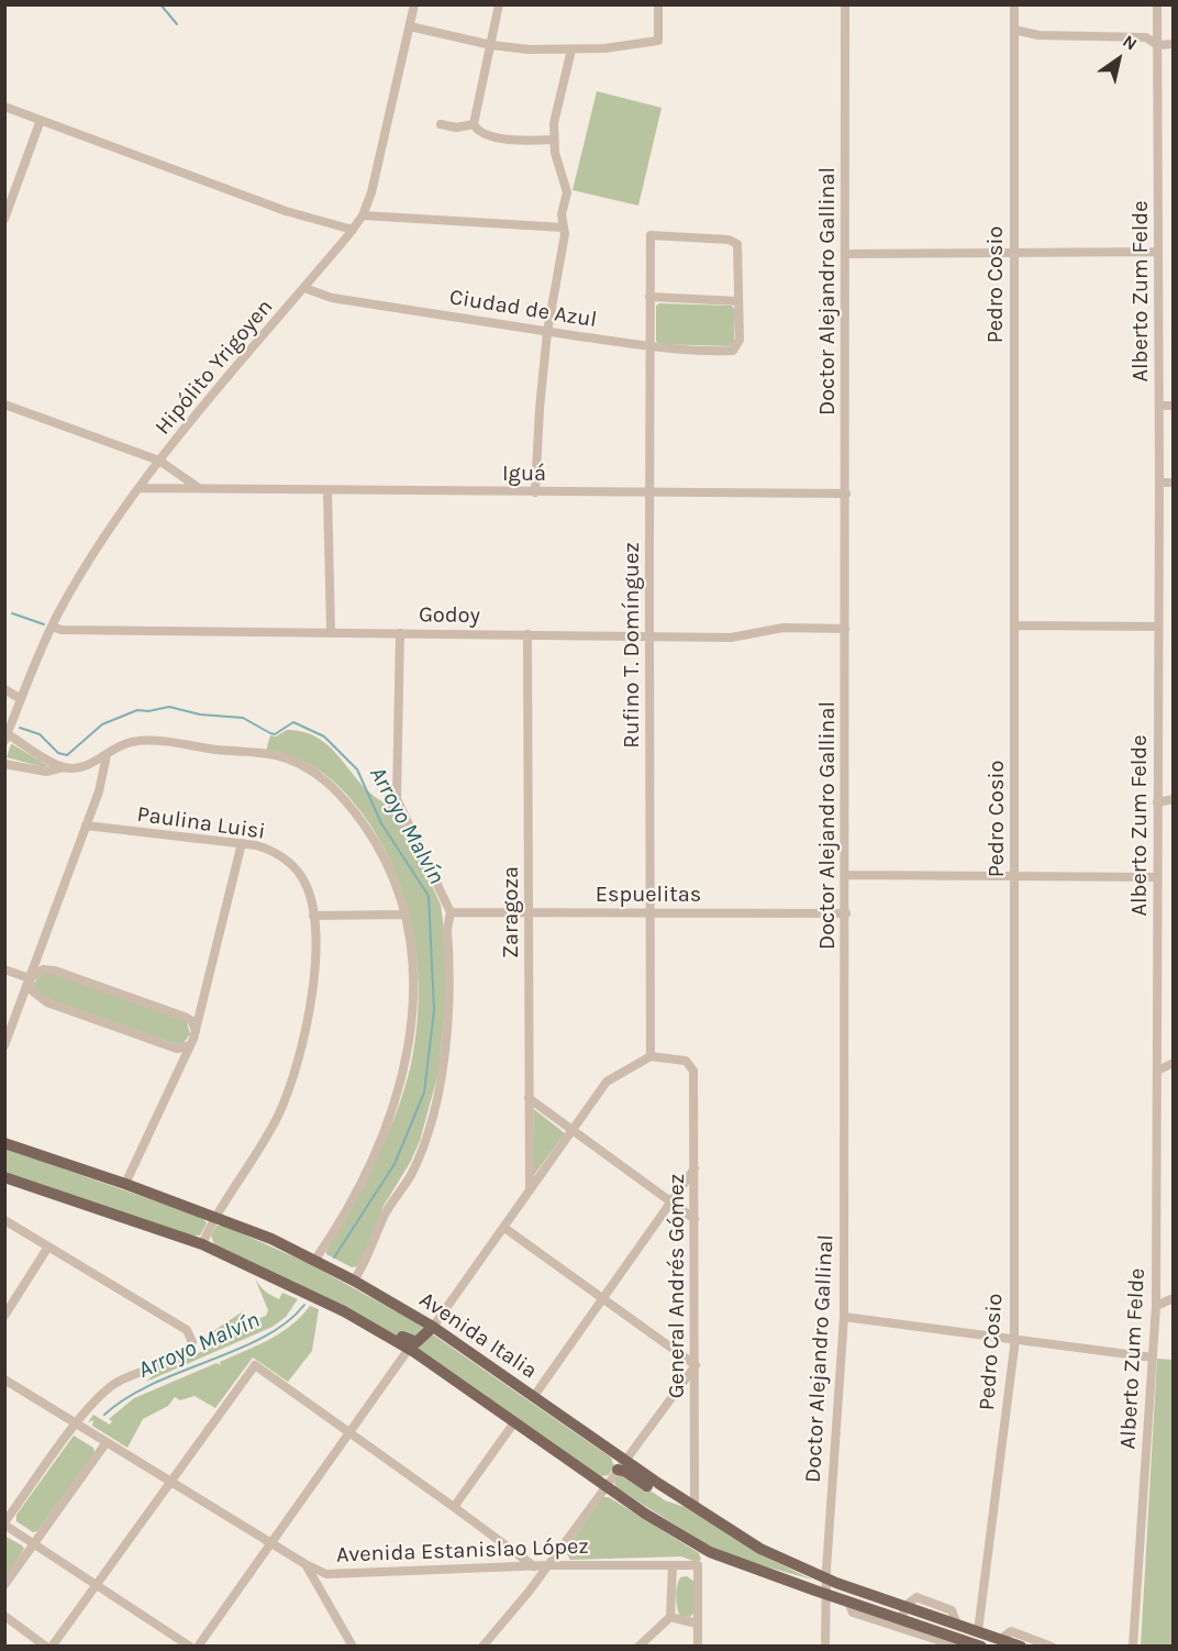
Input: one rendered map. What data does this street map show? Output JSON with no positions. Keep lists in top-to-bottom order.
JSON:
{
  "streets": {
    "main road": ["Avenida Italia"],
    "street": [
      "Pedro Cosio",
      "Doctor Alejandro Gallinal",
      "Alberto Zum Felde",
      "Ciudad de Azul",
      "Hipólito Yrigoyen",
      "Iguá",
      "Godoy",
      "Rufino T. Domínguez",
      "Paulina Luisi",
      "Espuelitas",
      "Zaragoza",
      "General Andrés Gómez",
      "Avenida Estanislao López"
    ]
  },
  "crossings": [
    ["Pedro Cosio", "Avenida Italia"],
    ["Doctor Alejandro Gallinal", "Iguá"],
    ["Doctor Alejandro Gallinal", "Godoy"],
    ["Doctor Alejandro Gallinal", "Espuelitas"],
    ["Doctor Alejandro Gallinal", "Avenida Italia"],
    ["Ciudad de Azul", "Hipólito Yrigoyen"],
    ["Ciudad de Azul", "Rufino T. Domínguez"],
    ["Hipólito Yrigoyen", "Iguá"],
    ["Hipólito Yrigoyen", "Godoy"],
    ["Iguá", "Rufino T. Domínguez"],
    ["Godoy", "Rufino T. Domínguez"],
    ["Godoy", "Zaragoza"],
    ["Rufino T. Domínguez", "Espuelitas"],
    ["Rufino T. Domínguez", "General Andrés Gómez"],
    ["Paulina Luisi", "Avenida Italia"],
    ["Espuelitas", "Zaragoza"],
    ["General Andrés Gómez", "Avenida Italia"]
  ],
  "water": ["Arroyo Malvín"],
  "north": "top right"
}
